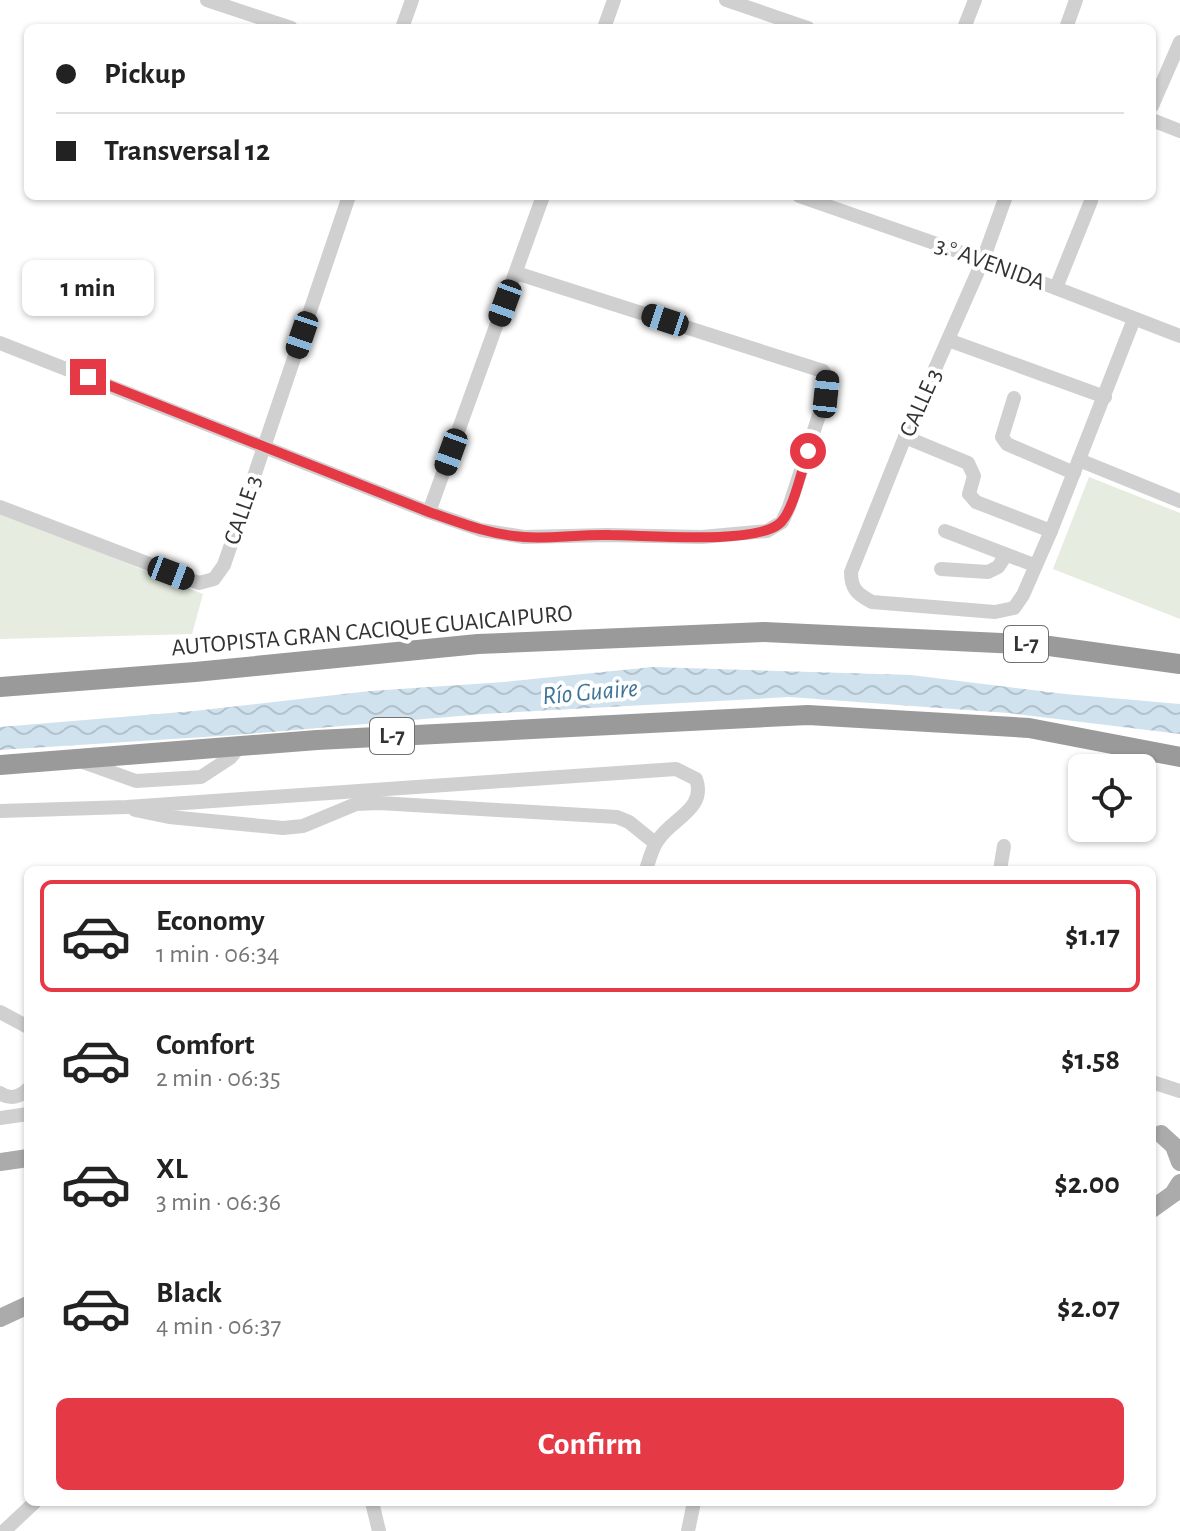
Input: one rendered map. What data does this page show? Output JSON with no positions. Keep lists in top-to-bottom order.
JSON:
{
  "streets": {
    "highway": ["AUTOPISTA GRAN CACIQUE GUAICAIPURO", "L-7"],
    "street": ["3.° AVENIDA", "CALLE 3"]
  },
  "crossings": [
    ["3.° AVENIDA", "CALLE 3"]
  ],
  "water": ["Río Guaire"],
  "page": {
    "banner": ["Pickup", "Transversal 12"],
    "bubble": "1 min",
    "list": [
      {
        "name": "Economy",
        "note": "1 min · 06:34",
        "value": "$1.17"
      },
      {
        "name": "Comfort",
        "note": "2 min · 06:35",
        "value": "$1.58"
      },
      {
        "name": "XL",
        "note": "3 min · 06:36",
        "value": "$2.00"
      },
      {
        "name": "Black",
        "note": "4 min · 06:37",
        "value": "$2.07"
      }
    ],
    "buttons": "Confirm"
  }
}
